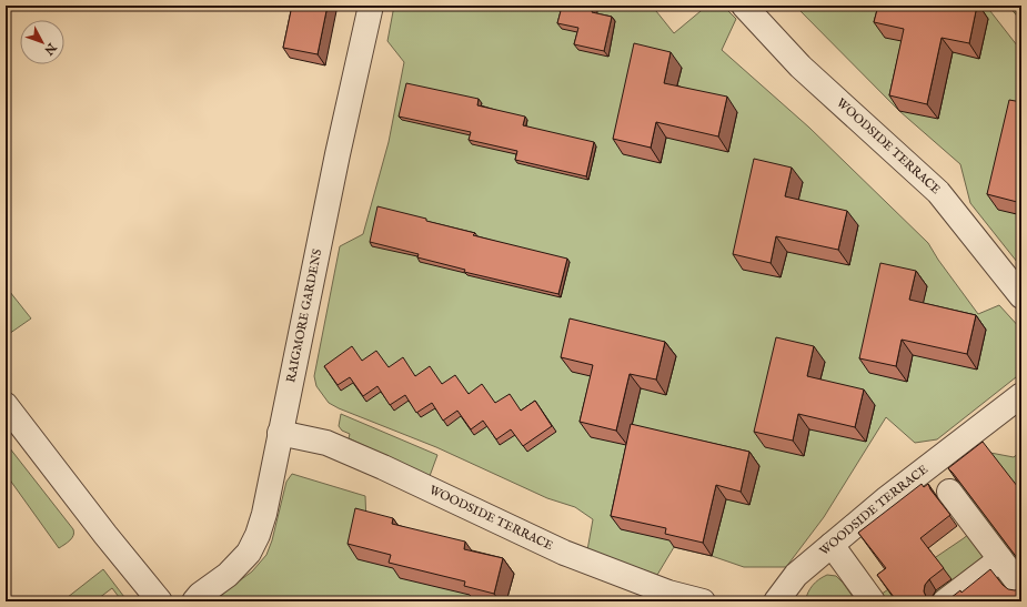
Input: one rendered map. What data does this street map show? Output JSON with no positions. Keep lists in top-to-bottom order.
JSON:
{
  "streets": {
    "street": ["WOODSIDE TERRACE", "RAIGMORE GARDENS"]
  },
  "crossings": [
    ["WOODSIDE TERRACE", "RAIGMORE GARDENS"]
  ],
  "north": "bottom right"
}
